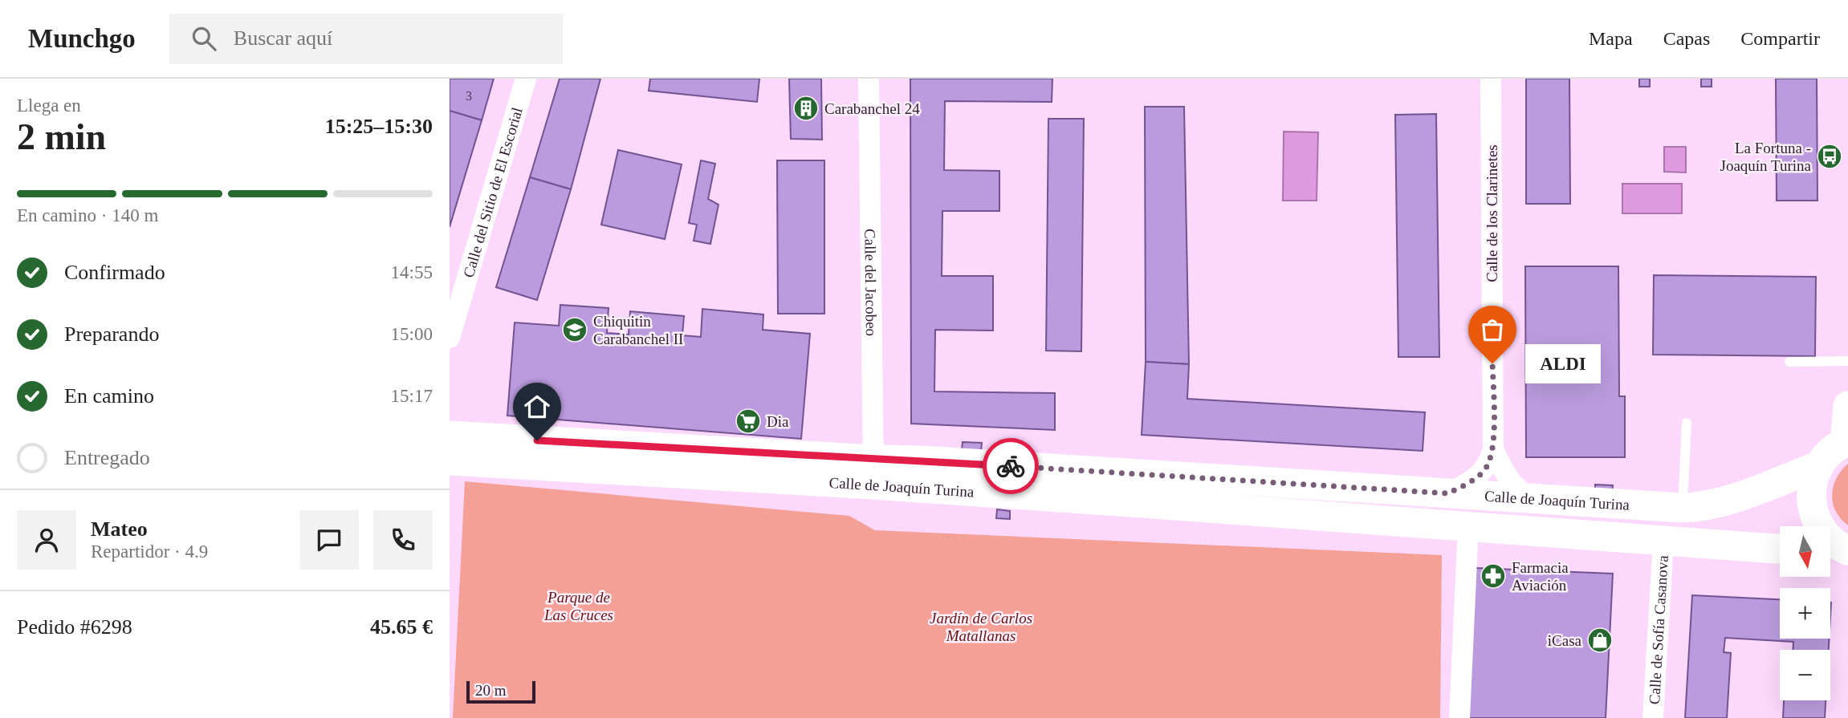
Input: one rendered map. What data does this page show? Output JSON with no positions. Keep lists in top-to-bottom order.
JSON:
{
  "streets": {
    "main road": ["Calle de Joaquín Turina"],
    "street": [
      "Calle del Sitio de El Escorial",
      "Calle de los Clarinetes",
      "Calle del Jacobeo",
      "Calle de Sofía Casanova"
    ]
  },
  "crossings": [
    ["Calle de los Clarinetes", "Calle de Joaquín Turina"],
    ["Calle del Jacobeo", "Calle de Joaquín Turina"],
    ["Calle de Joaquín Turina", "Calle de Sofía Casanova"]
  ],
  "parks": ["Parque de Las Cruces", "Jardín de Carlos Matallanas"],
  "places": {
    "building": ["Carabanchel 24"],
    "bus stop": ["La Fortuna - Joaquín Turina"],
    "school or university": ["Chiquitin Carabanchel II"],
    "other": ["ALDI"],
    "supermarket": ["Dia"],
    "pharmacy": ["Farmacia Aviación"],
    "shop": ["iCasa"]
  },
  "house_numbers": ["3"],
  "scale_bar": "20 m",
  "north": "bottom",
  "page": {
    "header": "Munchgo",
    "search": "Buscar aquí",
    "nav": ["Mapa", "Capas", "Compartir"],
    "heading": ["2 min", "Llega en", "15:25–15:30"],
    "panel": [
      "Mateo",
      "Repartidor · 4.9",
      "Pedido #6298",
      "45.65 €"
    ],
    "bar": "En camino · 140 m",
    "list": [
      ["Confirmado", "14:55"],
      ["Preparando", "15:00"],
      ["En camino", "15:17"],
      "Entregado"
    ],
    "bubble": "ALDI",
    "map_buttons": ["+", "−"],
    "scale": "20 m"
  }
}
